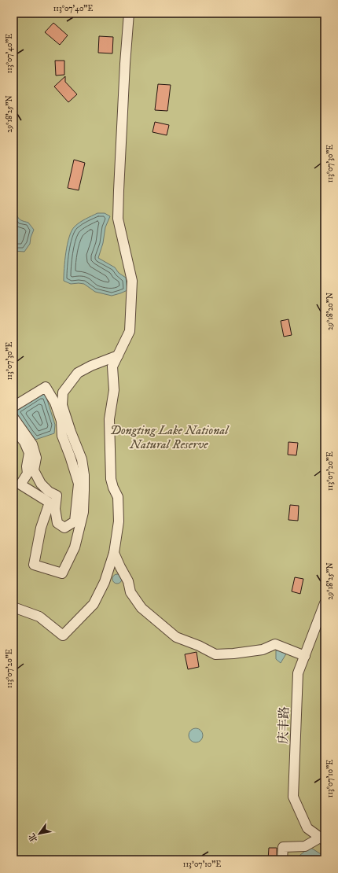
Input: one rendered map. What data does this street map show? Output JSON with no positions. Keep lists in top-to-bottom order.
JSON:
{
  "streets": {
    "street": ["庆丰路"]
  },
  "parks": ["Dongting Lake National Natural Reserve"],
  "north": "bottom left",
  "coordinates": [
    "113°07'40\"E",
    "29°18'25\"N",
    "113°07'30\"E",
    "29°18'20\"N",
    "113°07'20\"E",
    "113°07'10\"E"
  ]
}
